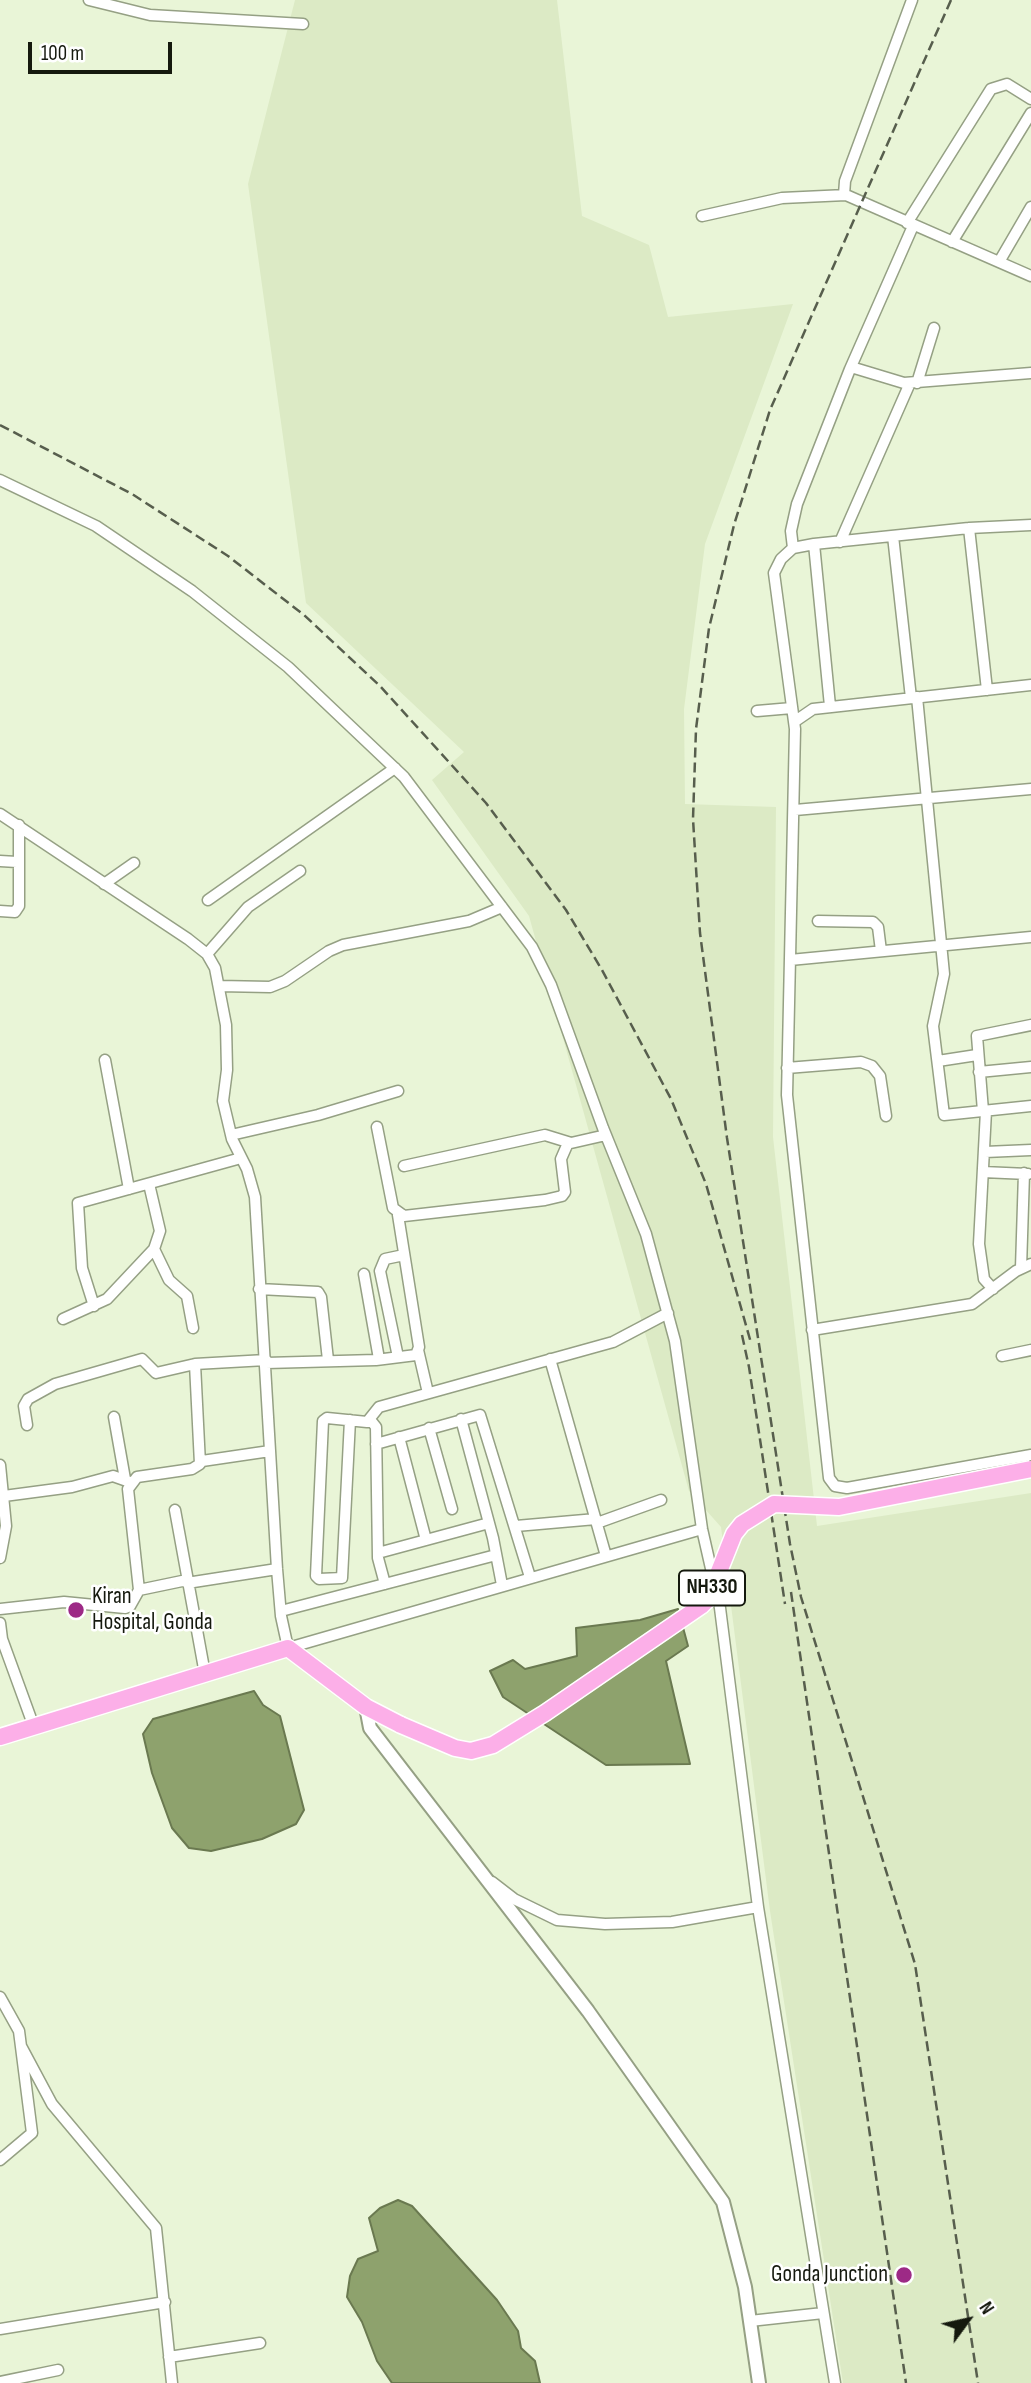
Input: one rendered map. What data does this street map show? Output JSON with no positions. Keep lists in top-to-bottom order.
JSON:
{
  "streets": {
    "highway": ["NH330"]
  },
  "places": ["Kiran Hospital, Gonda", "Gonda Junction"],
  "scale_bar": "100 m",
  "north": "top right"
}
